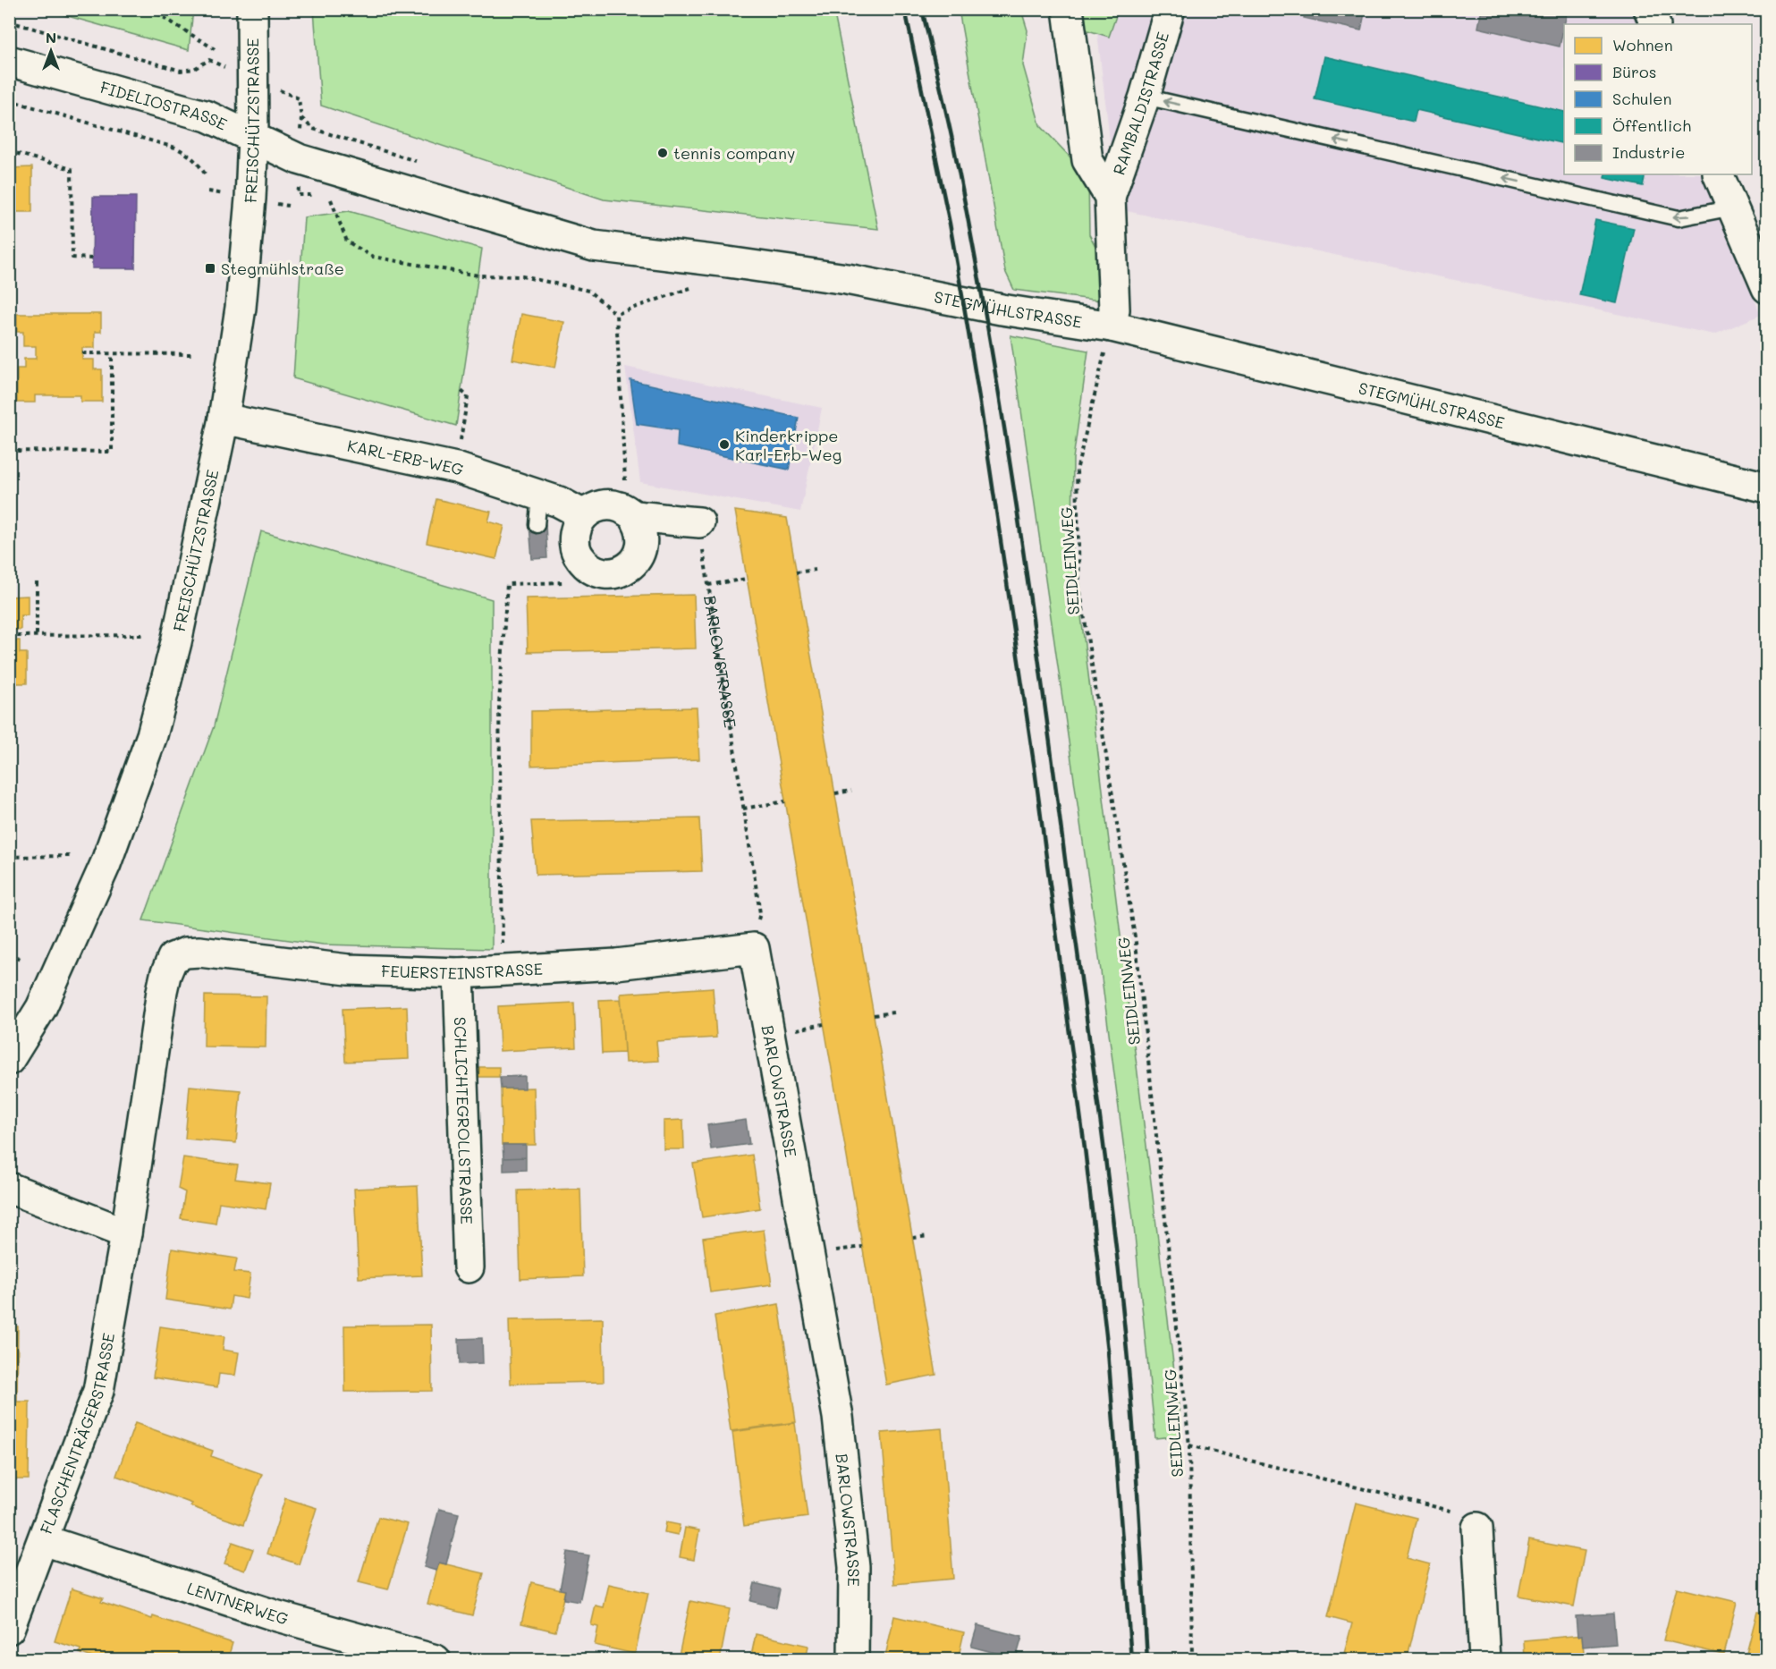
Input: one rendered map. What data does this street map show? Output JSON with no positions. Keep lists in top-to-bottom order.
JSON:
{
  "streets": {
    "street": [
      "RAMBALDISTRASSE",
      "FIDELIOSTRASSE",
      "FREISCHÜTZSTRASSE",
      "STEGMÜHLSTRASSE",
      "KARL-ERB-WEG",
      "BARLOWSTRASSE",
      "FEUERSTEINSTRASSE",
      "SCHLICHTEGROLLSTRASSE",
      "FLASCHENTRÄGERSTRASSE",
      "LENTNERWEG"
    ],
    "path": ["SEIDLEINWEG"]
  },
  "crossings": [
    ["FIDELIOSTRASSE", "FREISCHÜTZSTRASSE"],
    ["FIDELIOSTRASSE", "STEGMÜHLSTRASSE"],
    ["FREISCHÜTZSTRASSE", "STEGMÜHLSTRASSE"],
    ["FREISCHÜTZSTRASSE", "KARL-ERB-WEG"],
    ["STEGMÜHLSTRASSE", "SEIDLEINWEG"],
    ["BARLOWSTRASSE", "FEUERSTEINSTRASSE"],
    ["FEUERSTEINSTRASSE", "SCHLICHTEGROLLSTRASSE"],
    ["FEUERSTEINSTRASSE", "FLASCHENTRÄGERSTRASSE"],
    ["FLASCHENTRÄGERSTRASSE", "LENTNERWEG"]
  ],
  "places": {
    "other": ["tennis company", "Kinderkrippe Karl-Erb-Weg"],
    "transit": ["Stegmühlstraße"]
  },
  "legend": [
    "Wohnen",
    "Büros",
    "Schulen",
    "Öffentlich",
    "Industrie"
  ],
  "north": "top"
}
